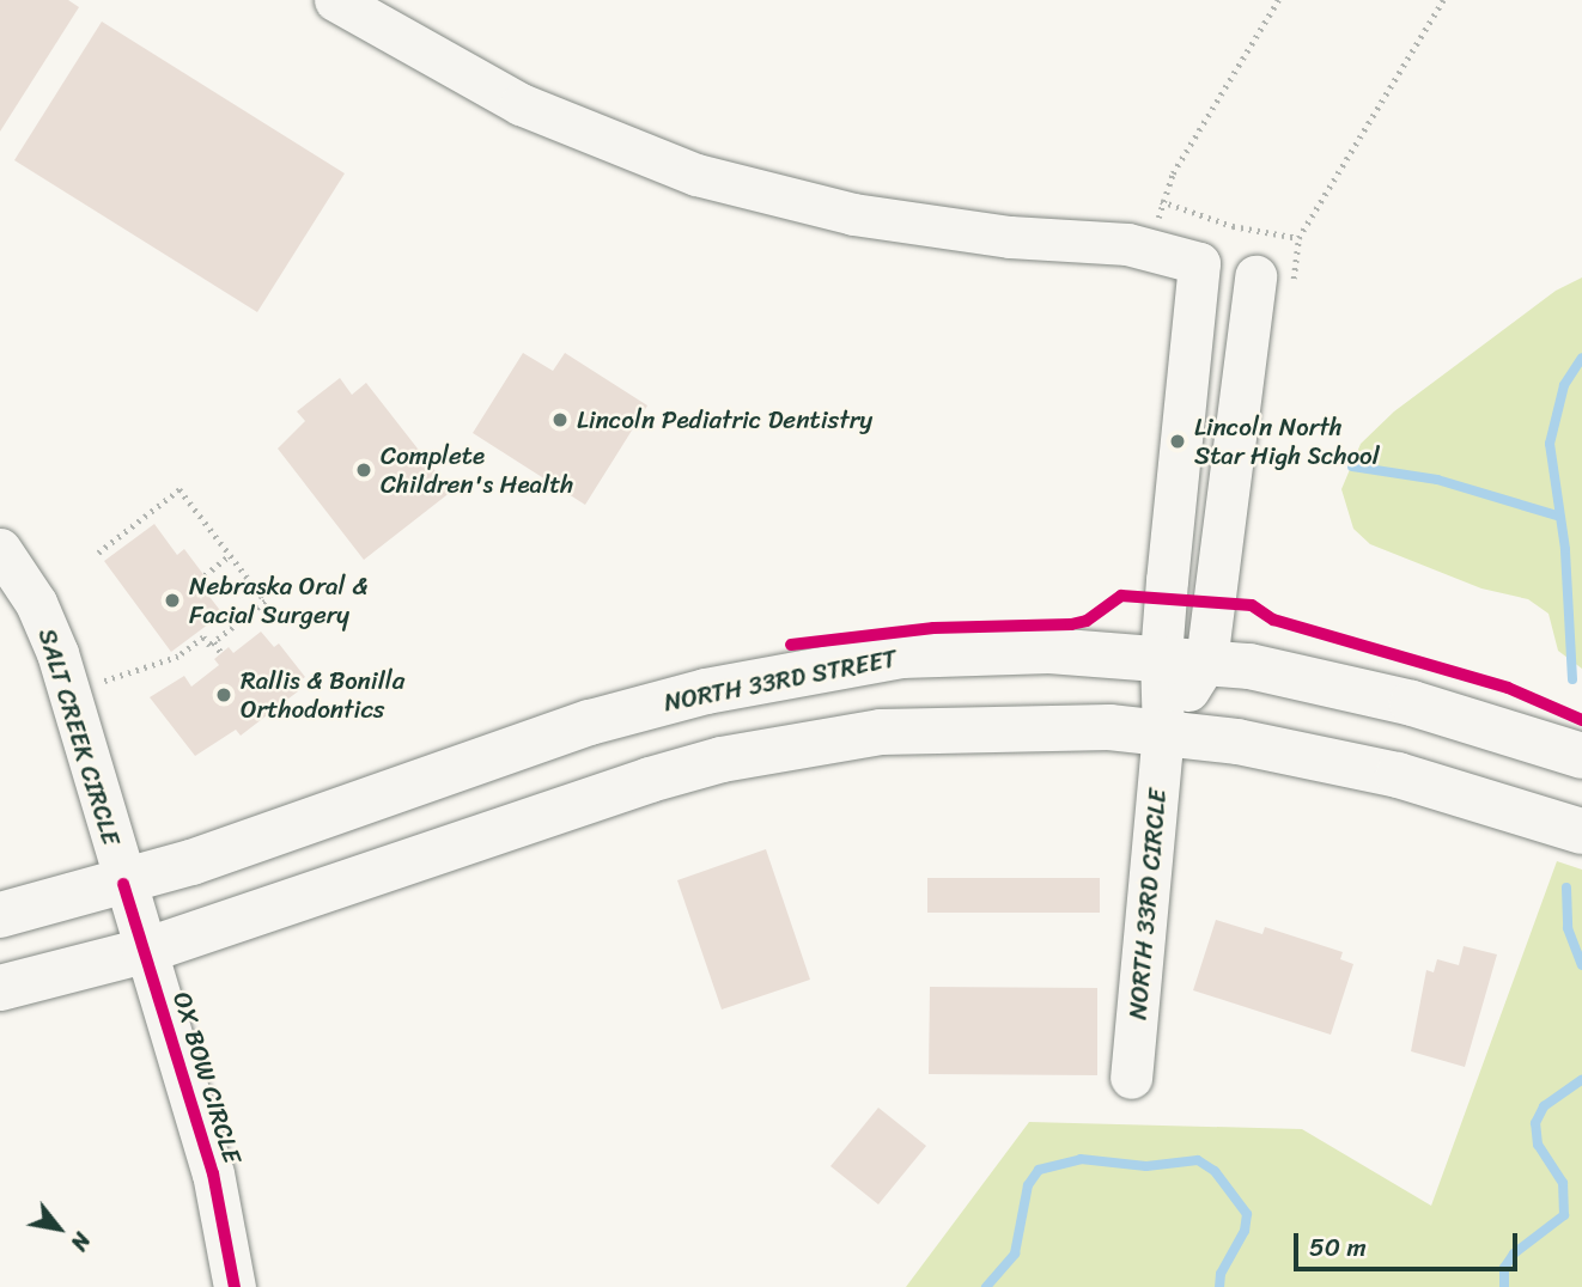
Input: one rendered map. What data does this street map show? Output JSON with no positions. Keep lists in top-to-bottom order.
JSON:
{
  "streets": {
    "main road": ["NORTH 33RD STREET"],
    "street": ["SALT CREEK CIRCLE", "NORTH 33RD CIRCLE", "OX BOW CIRCLE"]
  },
  "crossings": [
    ["NORTH 33RD STREET", "SALT CREEK CIRCLE"],
    ["NORTH 33RD STREET", "NORTH 33RD CIRCLE"],
    ["NORTH 33RD STREET", "OX BOW CIRCLE"],
    ["SALT CREEK CIRCLE", "OX BOW CIRCLE"]
  ],
  "places": [
    "Lincoln Pediatric Dentistry",
    "Lincoln North Star High School",
    "Complete Children's Health",
    "Nebraska Oral & Facial Surgery",
    "Rallis & Bonilla Orthodontics"
  ],
  "scale_bar": "50 m",
  "north": "bottom right"
}
